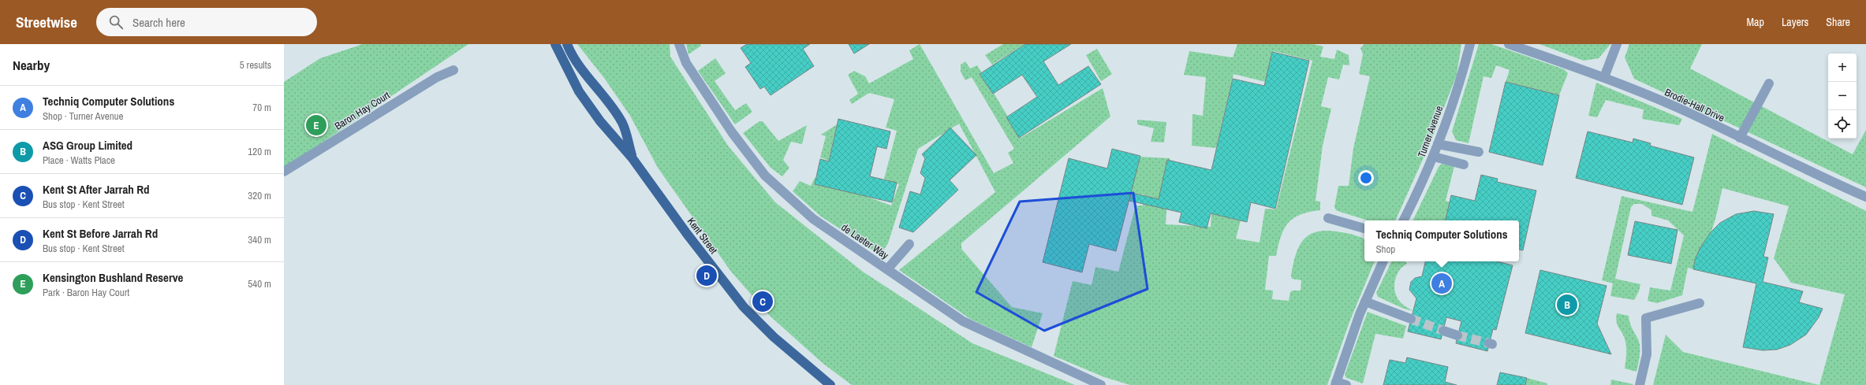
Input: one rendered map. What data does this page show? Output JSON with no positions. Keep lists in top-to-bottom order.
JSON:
{
  "streets": {
    "main road": ["Kent Street"],
    "street": [
      "Brodie-Hall Drive",
      "Baron Hay Court",
      "Turner Avenue",
      "de Laeter Way"
    ]
  },
  "page": {
    "header": "Streetwise",
    "search": "Search here",
    "nav": ["Map", "Layers", "Share"],
    "heading": ["Nearby", "5 results"],
    "map_buttons": ["+", "−"],
    "list": [
      {
        "mark": "A",
        "name": "Techniq Computer Solutions",
        "note": "Shop · Turner Avenue",
        "value": "70 m"
      },
      {
        "mark": "B",
        "name": "ASG Group Limited",
        "note": "Place · Watts Place",
        "value": "120 m"
      },
      {
        "mark": "C",
        "name": "Kent St After Jarrah Rd",
        "note": "Bus stop · Kent Street",
        "value": "320 m"
      },
      {
        "mark": "D",
        "name": "Kent St Before Jarrah Rd",
        "note": "Bus stop · Kent Street",
        "value": "340 m"
      },
      {
        "mark": "E",
        "name": "Kensington Bushland Reserve",
        "note": "Park · Baron Hay Court",
        "value": "540 m"
      }
    ],
    "pins": [
      "E",
      "D",
      "A",
      "C",
      "B"
    ],
    "popup": ["Techniq Computer Solutions", "Shop"]
  }
}
